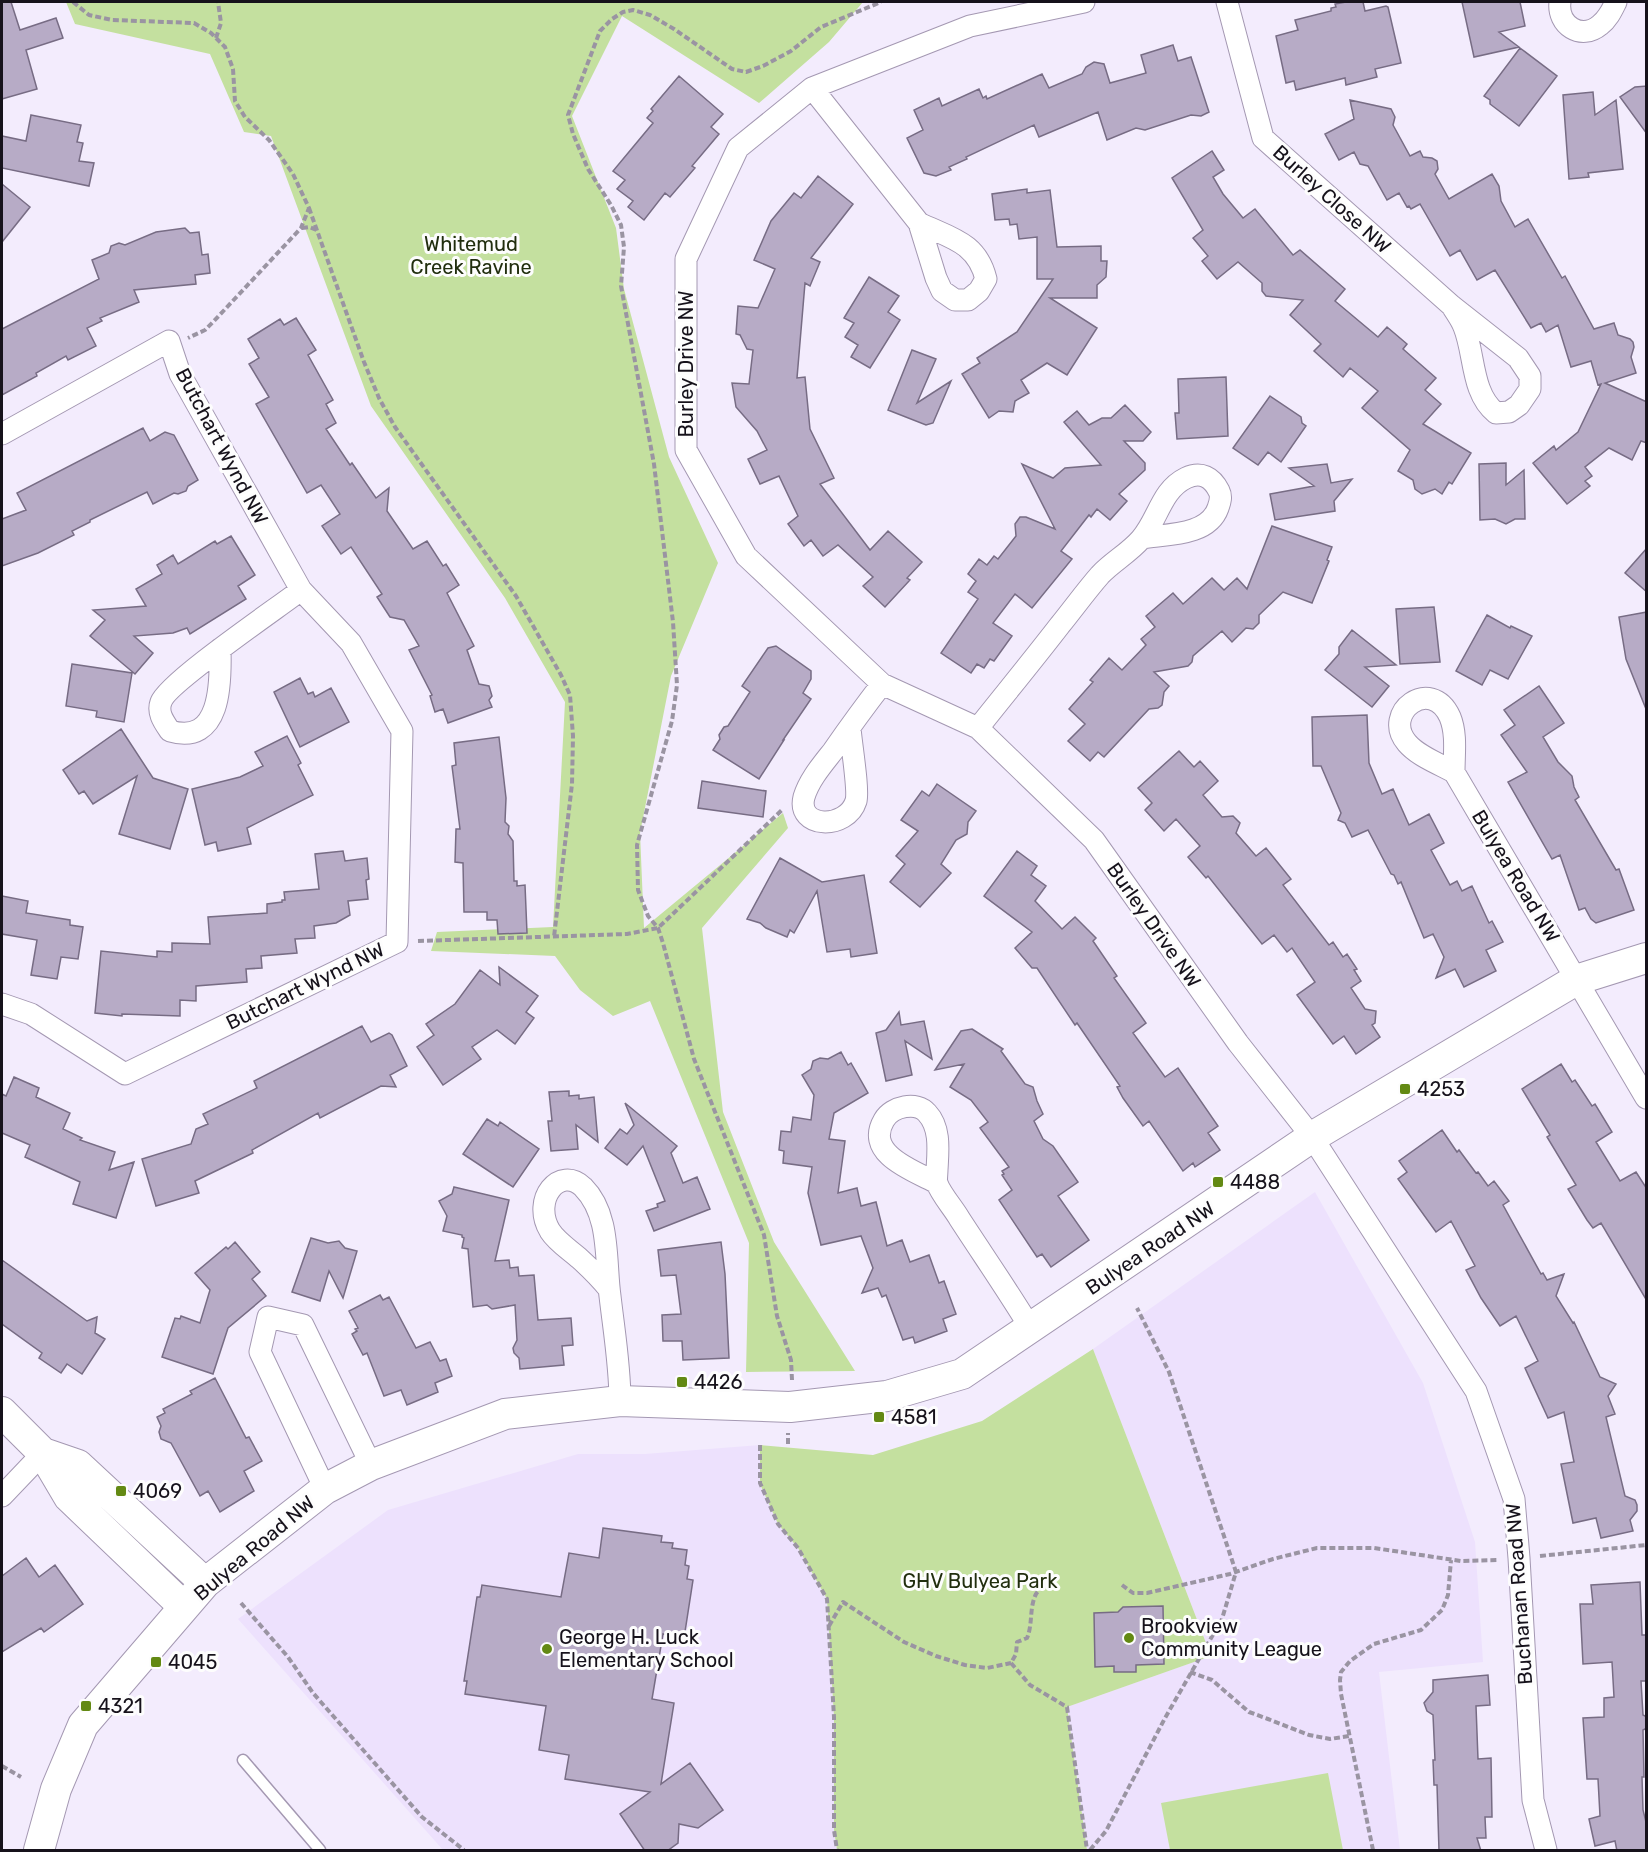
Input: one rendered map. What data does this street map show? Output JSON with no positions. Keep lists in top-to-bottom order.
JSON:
{
  "streets": {
    "street": [
      "Burley Close NW",
      "Burley Drive NW",
      "Butchart Wynd NW",
      "Bulyea Road NW",
      "Buchanan Road NW"
    ]
  },
  "crossings": [
    ["Burley Drive NW", "Bulyea Road NW"],
    ["Burley Drive NW", "Buchanan Road NW"],
    ["Bulyea Road NW", "Buchanan Road NW"]
  ],
  "parks": ["Whitemud Creek Ravine", "GHV Bulyea Park"],
  "places": {
    "transit": [
      "4253",
      "4488",
      "4426",
      "4581",
      "4069",
      "4045",
      "4321"
    ],
    "other": ["Brookview Community League", "George H. Luck Elementary School"]
  }
}
